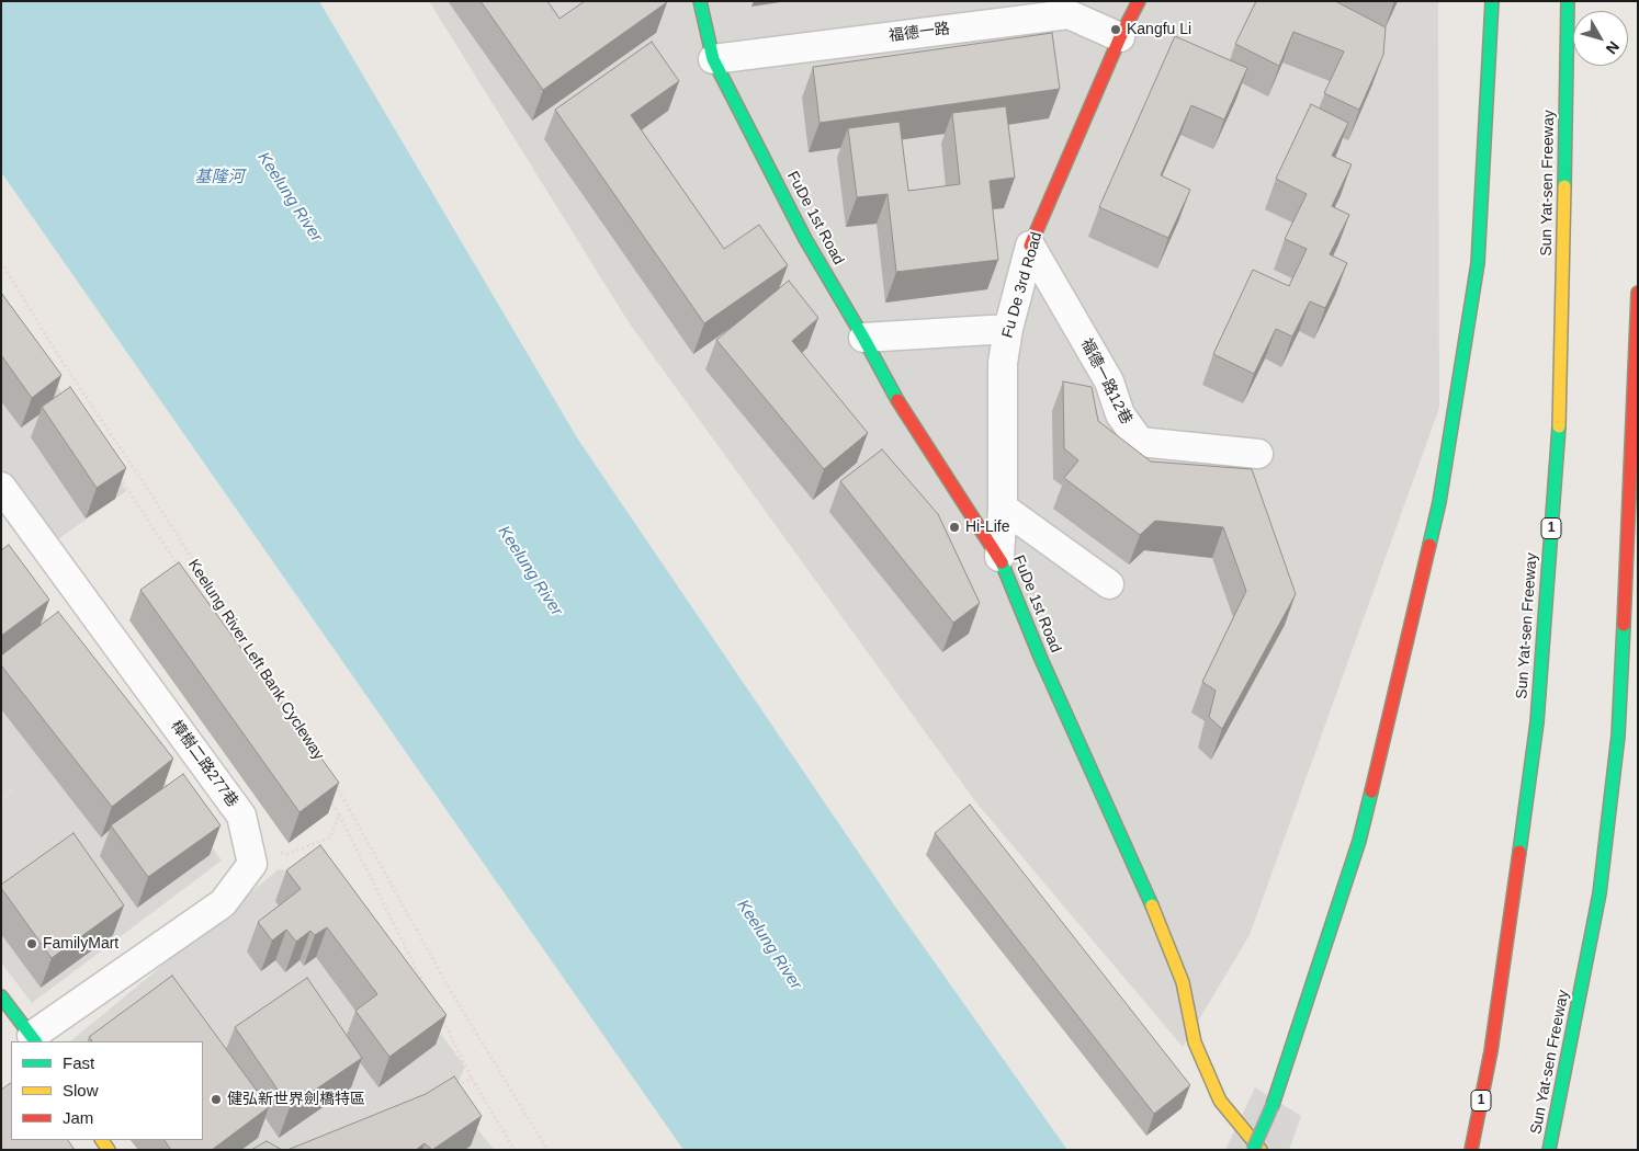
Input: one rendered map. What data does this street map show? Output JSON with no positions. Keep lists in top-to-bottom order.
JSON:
{
  "streets": {
    "main road": [
      "Sun Yat-sen Freeway",
      "FuDe 1st Road",
      "Fu De 3rd Road",
      "1"
    ],
    "street": ["福德一路", "福德一路12巷", "樟樹二路277巷"],
    "path": ["Keelung River Left Bank Cycleway"]
  },
  "crossings": [
    ["福德一路", "FuDe 1st Road"],
    ["福德一路", "Fu De 3rd Road"],
    ["FuDe 1st Road", "Fu De 3rd Road"],
    ["Fu De 3rd Road", "福德一路12巷"]
  ],
  "water": ["基隆河", "Keelung River"],
  "places": [
    "Kangfu Li",
    "Hi-Life",
    "FamilyMart",
    "健弘新世界劍橋特區"
  ],
  "legend": ["Fast", "Slow", "Jam"],
  "north": "bottom right"
}
